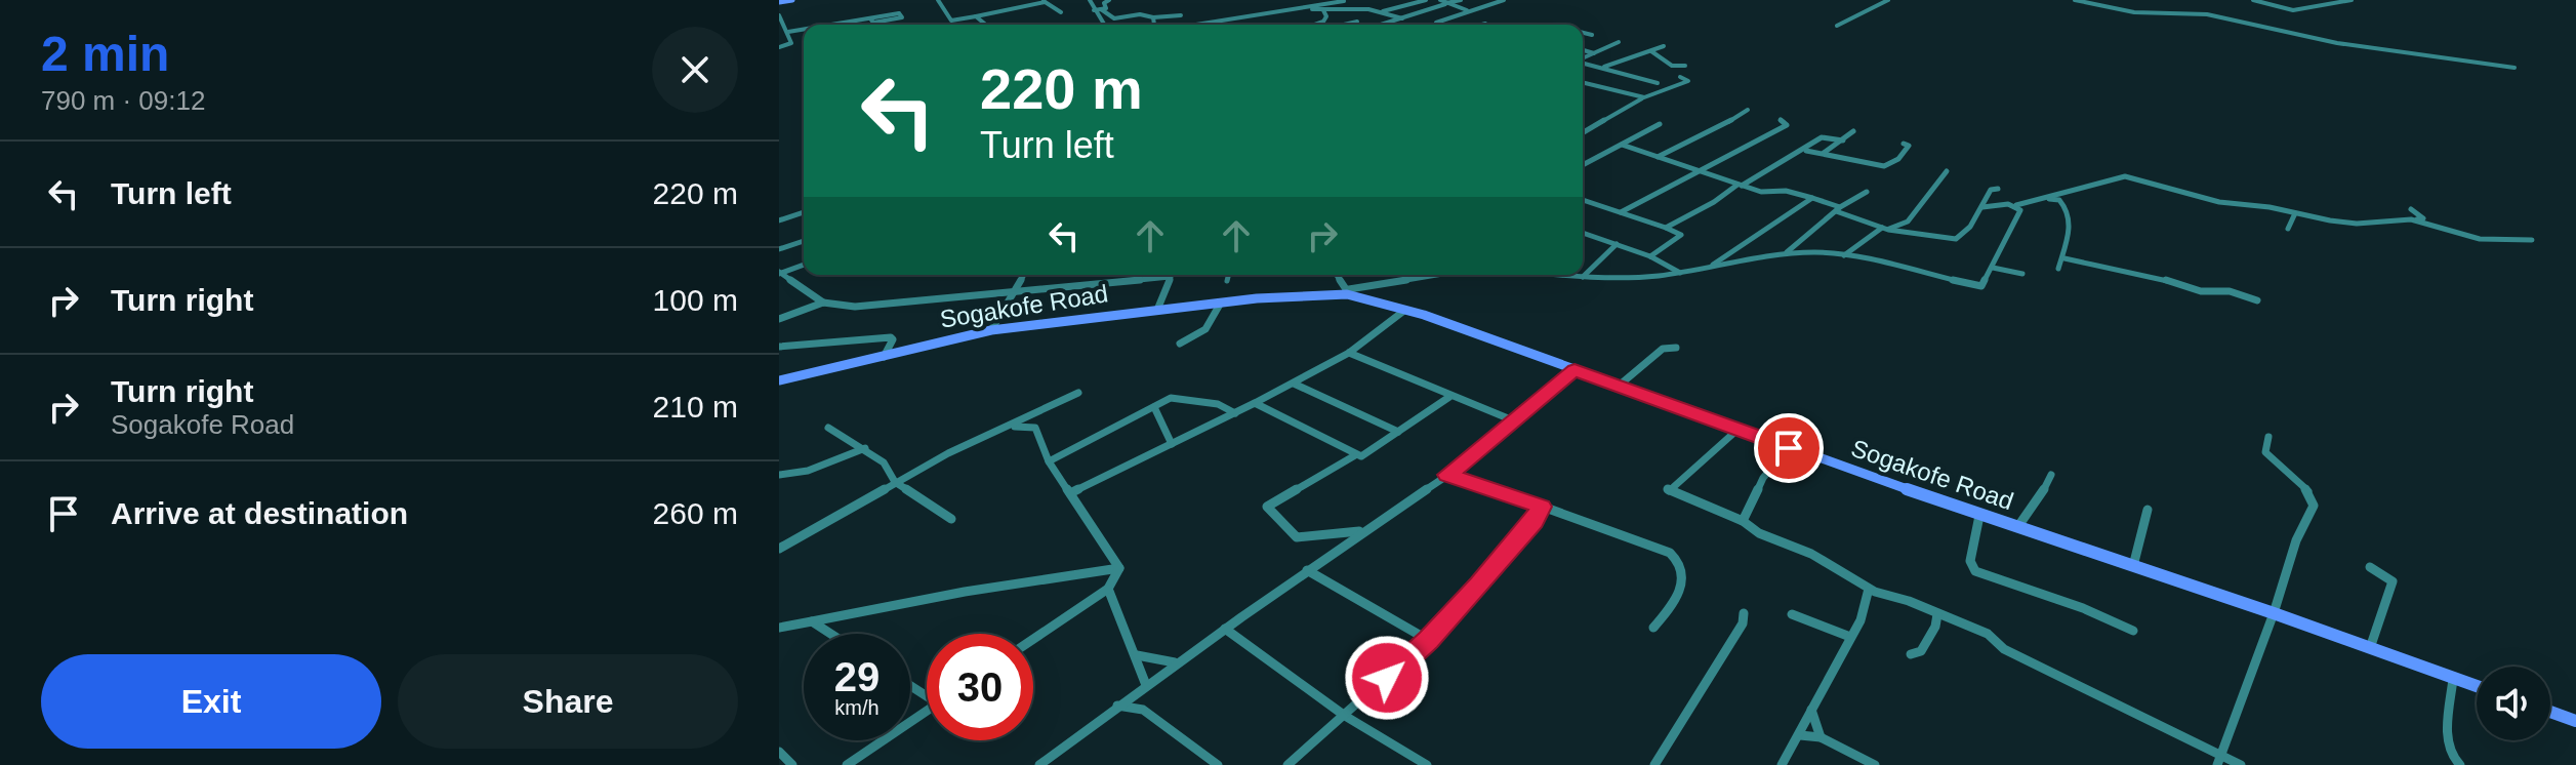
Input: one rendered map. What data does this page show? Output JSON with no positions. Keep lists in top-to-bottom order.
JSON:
{
  "streets": {
    "main road": ["Sogakofe Road"]
  },
  "page": {
    "heading": ["2 min", "790 m · 09:12"],
    "turn": ["220 m", "Turn left"],
    "list": [
      {
        "name": "Turn left",
        "value": "220 m"
      },
      {
        "name": "Turn right",
        "value": "100 m"
      },
      {
        "name": "Turn right",
        "note": "Sogakofe Road",
        "value": "210 m"
      },
      {
        "name": "Arrive at destination",
        "value": "260 m"
      }
    ],
    "speed": "29 km/h",
    "limit": "30",
    "buttons": ["Exit", "Share"]
  }
}
